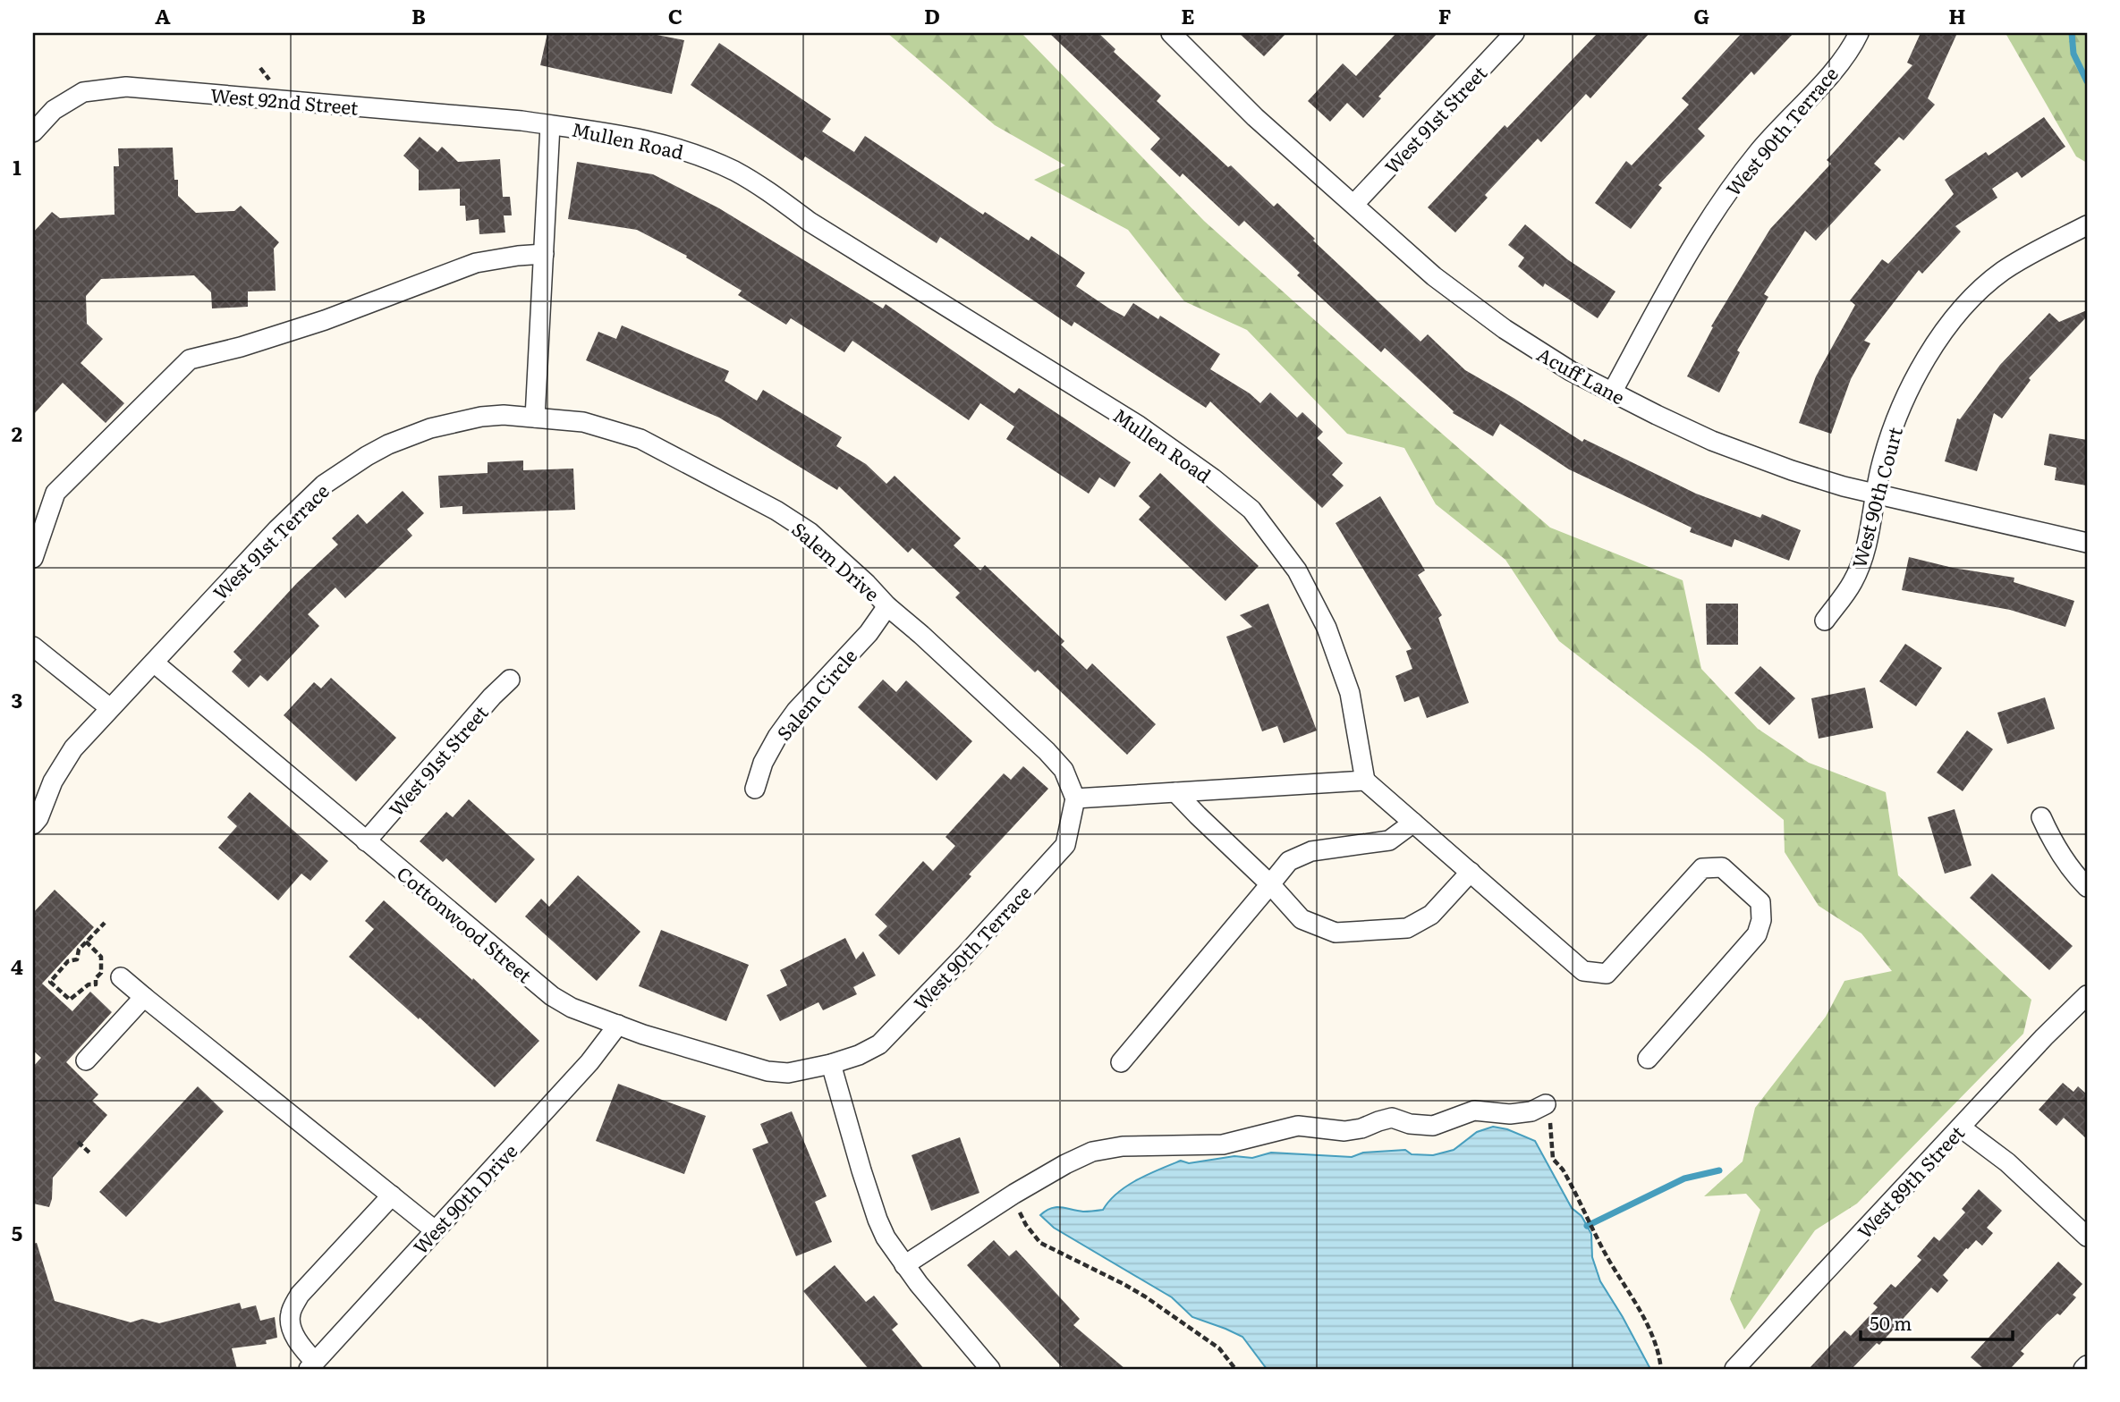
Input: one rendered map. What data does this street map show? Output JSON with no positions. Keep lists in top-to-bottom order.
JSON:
{
  "streets": {
    "street": [
      "West 92nd Street",
      "West 91st Street",
      "West 90th Terrace",
      "Mullen Road",
      "Acuff Lane",
      "West 90th Court",
      "West 91st Terrace",
      "Salem Drive",
      "Salem Circle",
      "Cottonwood Street",
      "West 89th Street",
      "West 90th Drive"
    ]
  },
  "crossings": [
    ["West 92nd Street", "Mullen Road"],
    ["West 91st Street", "Acuff Lane"],
    ["West 91st Street", "Cottonwood Street"],
    ["West 90th Terrace", "Acuff Lane"],
    ["West 90th Terrace", "Salem Drive"],
    ["West 90th Terrace", "Cottonwood Street"],
    ["Acuff Lane", "West 90th Court"],
    ["West 91st Terrace", "Salem Drive"],
    ["West 91st Terrace", "Cottonwood Street"],
    ["Salem Drive", "Salem Circle"],
    ["Cottonwood Street", "West 90th Drive"]
  ],
  "scale_bar": "50 m",
  "grid": {
    "columns": [
      "A",
      "B",
      "C",
      "D",
      "E",
      "F",
      "G",
      "H"
    ],
    "rows": [
      "1",
      "2",
      "3",
      "4",
      "5"
    ]
  }
}
